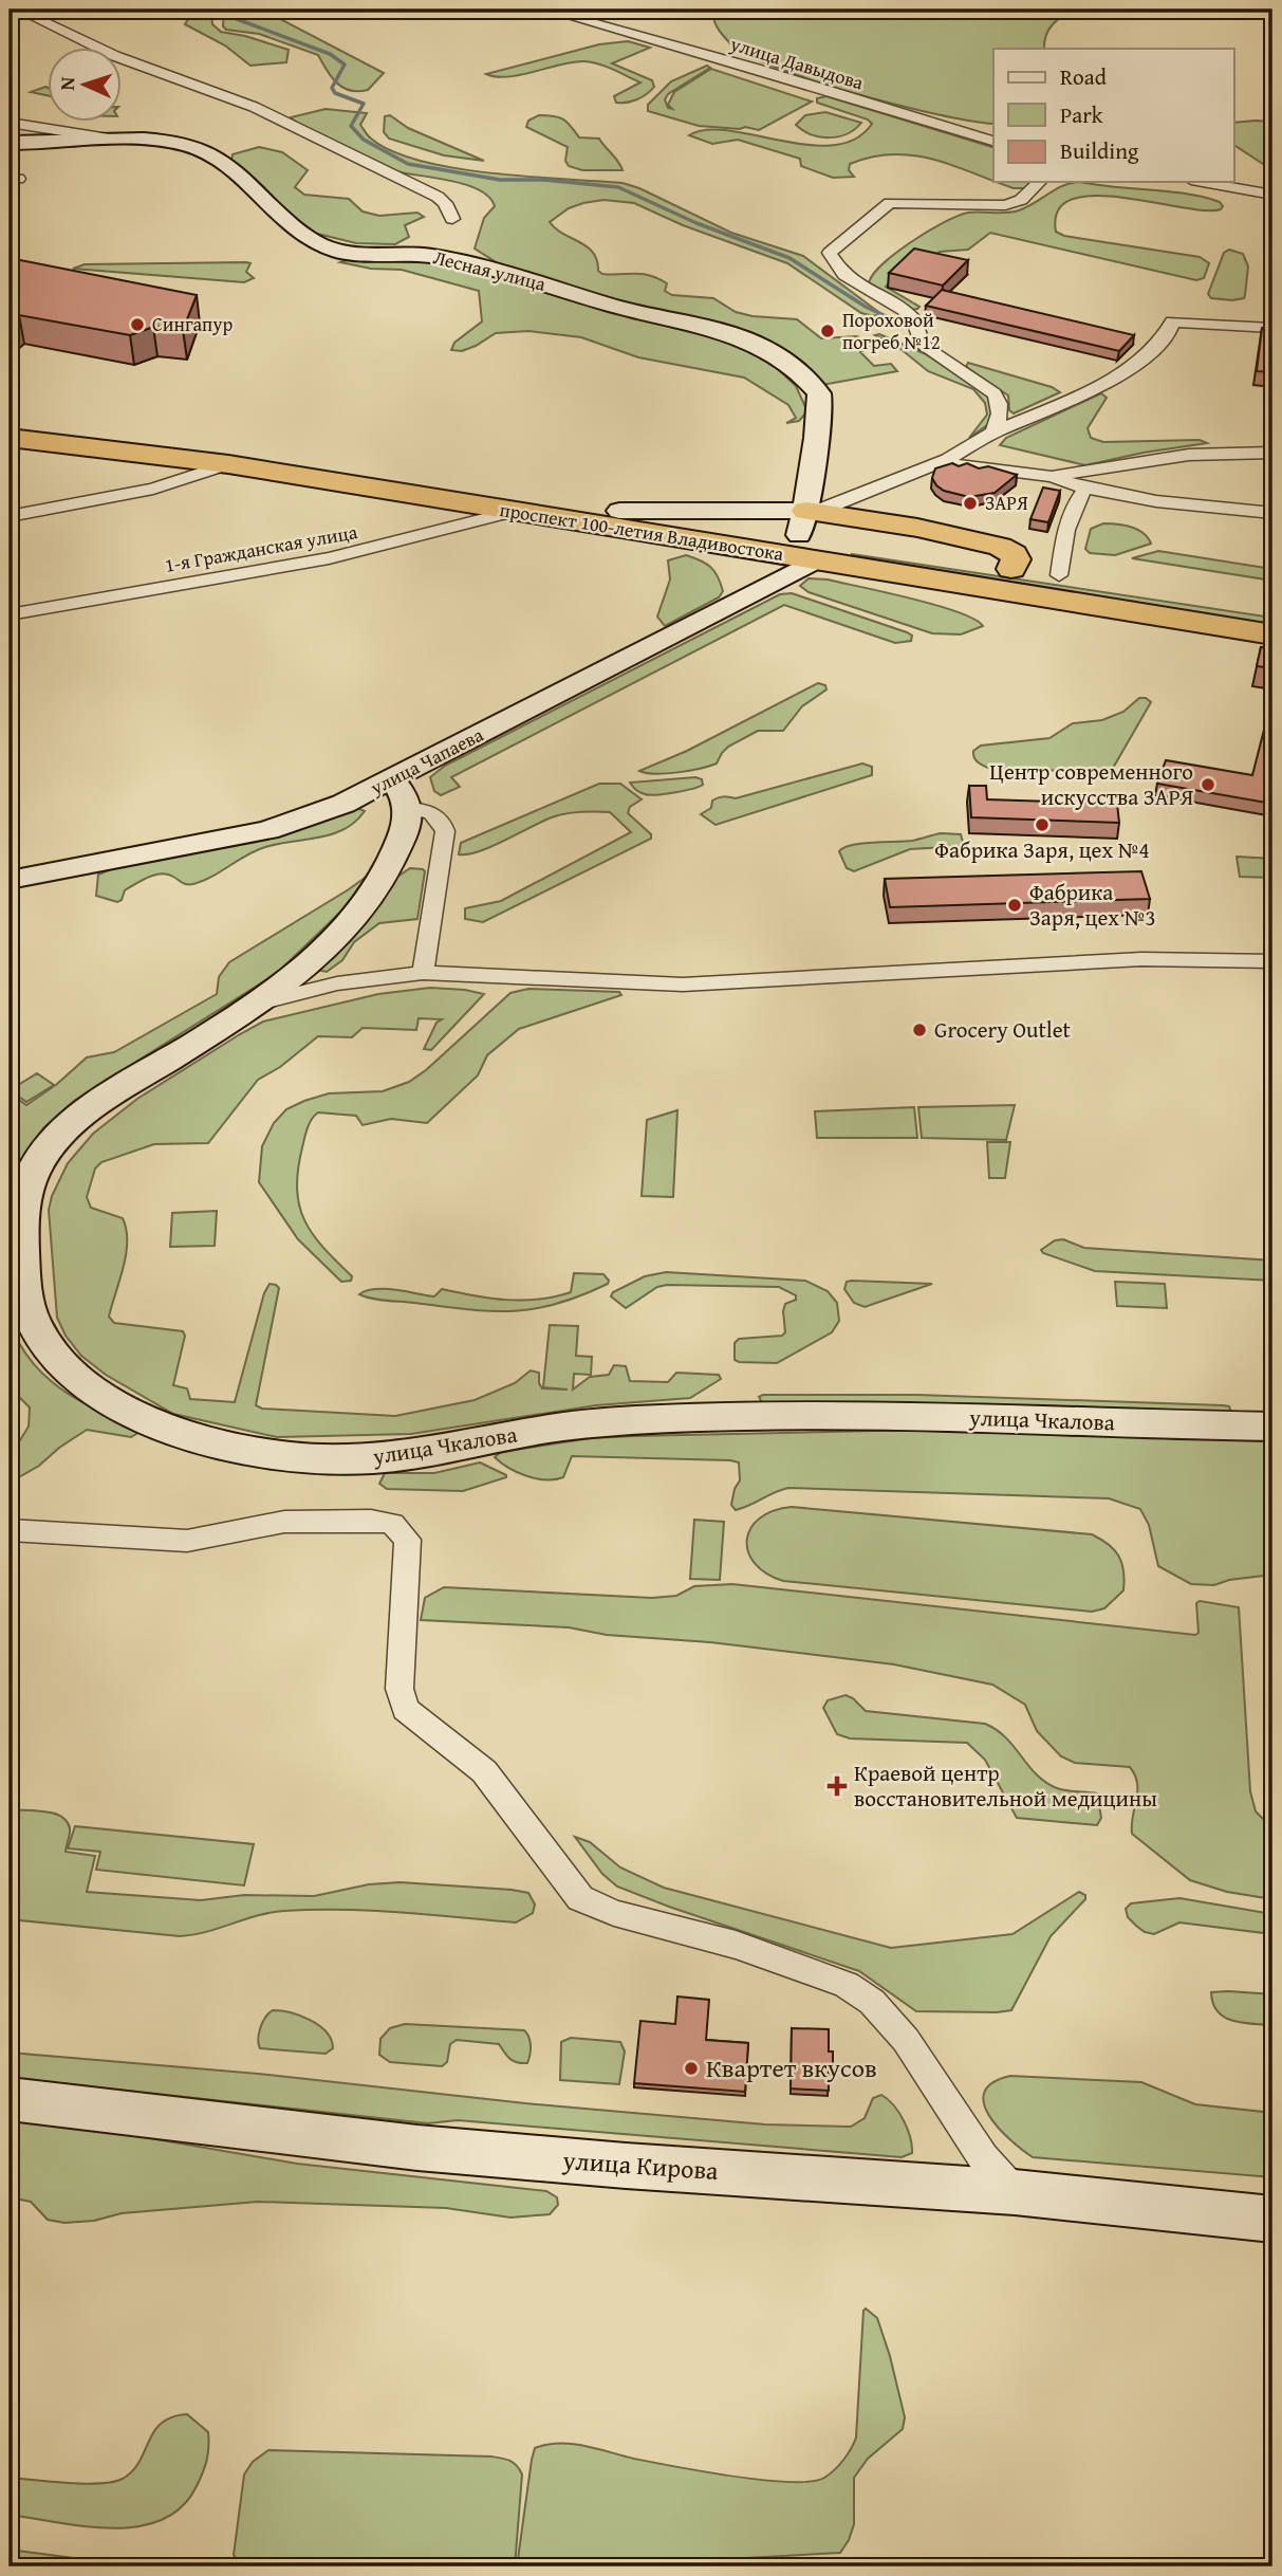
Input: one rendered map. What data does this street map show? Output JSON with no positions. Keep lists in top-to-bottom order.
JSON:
{
  "streets": {
    "highway": ["проспект 100-летия Владивостока"],
    "main road": [
      "Лесная улица",
      "улица Чапаева",
      "улица Чкалова",
      "улица Кирова"
    ],
    "street": ["улица Давыдова", "1-я Гражданская улица"]
  },
  "crossings": [
    ["Лесная улица", "проспект 100-летия Владивостока"],
    ["проспект 100-летия Владивостока", "1-я Гражданская улица"],
    ["проспект 100-летия Владивостока", "улица Чапаева"]
  ],
  "places": {
    "other": [
      "Сингапур",
      "Пороховой погреб №12",
      "ЗАРЯ",
      "Центр современного искусства ЗАРЯ",
      "Фабрика Заря, цех №4",
      "Фабрика Заря, цех №3",
      "Grocery Outlet",
      "Квартет вкусов"
    ],
    "health": ["Краевой центр восстановительной медицины"]
  },
  "legend": ["Road", "Park", "Building"],
  "north": "left"
}
